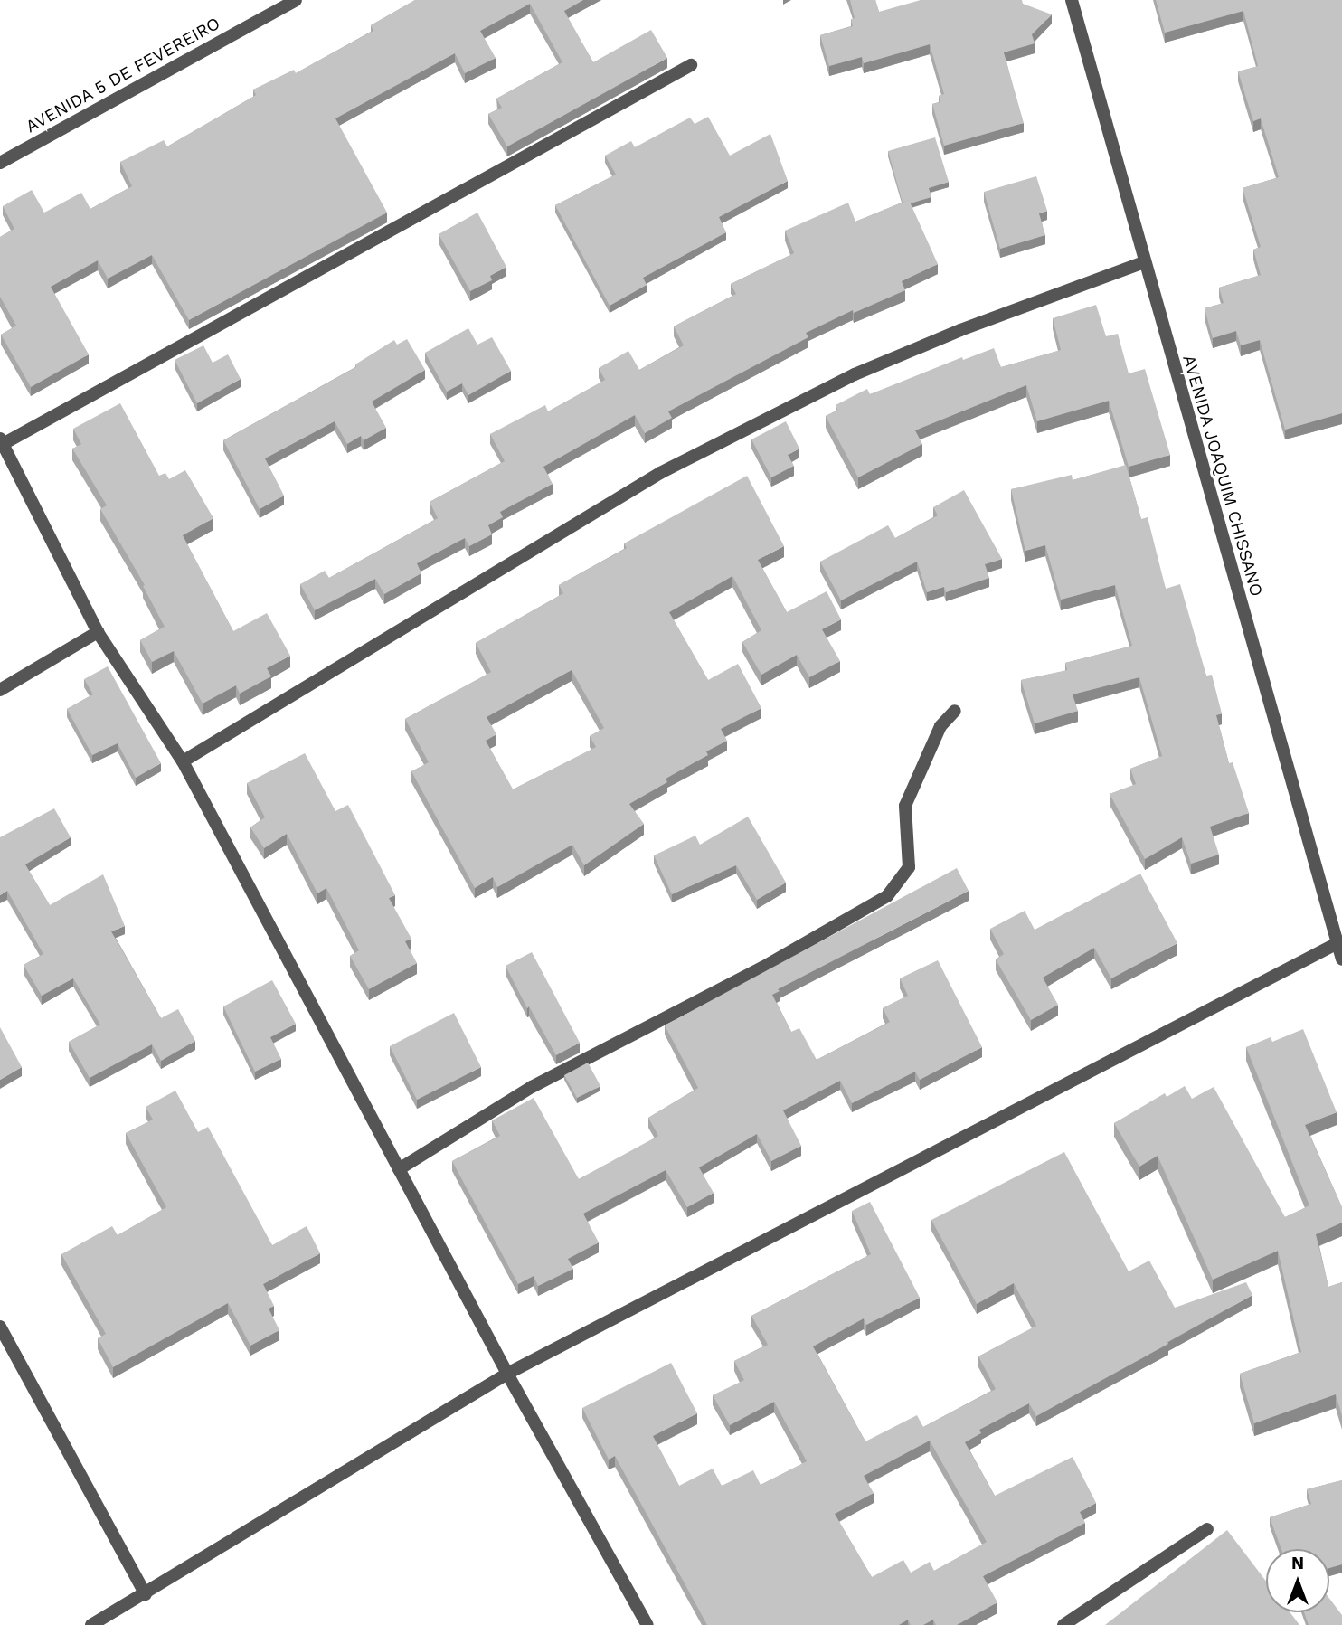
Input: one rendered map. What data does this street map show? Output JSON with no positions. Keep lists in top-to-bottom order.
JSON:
{
  "streets": {
    "street": ["AVENIDA 5 DE FEVEREIRO", "AVENIDA JOAQUIM CHISSANO"]
  },
  "north": "top"
}
